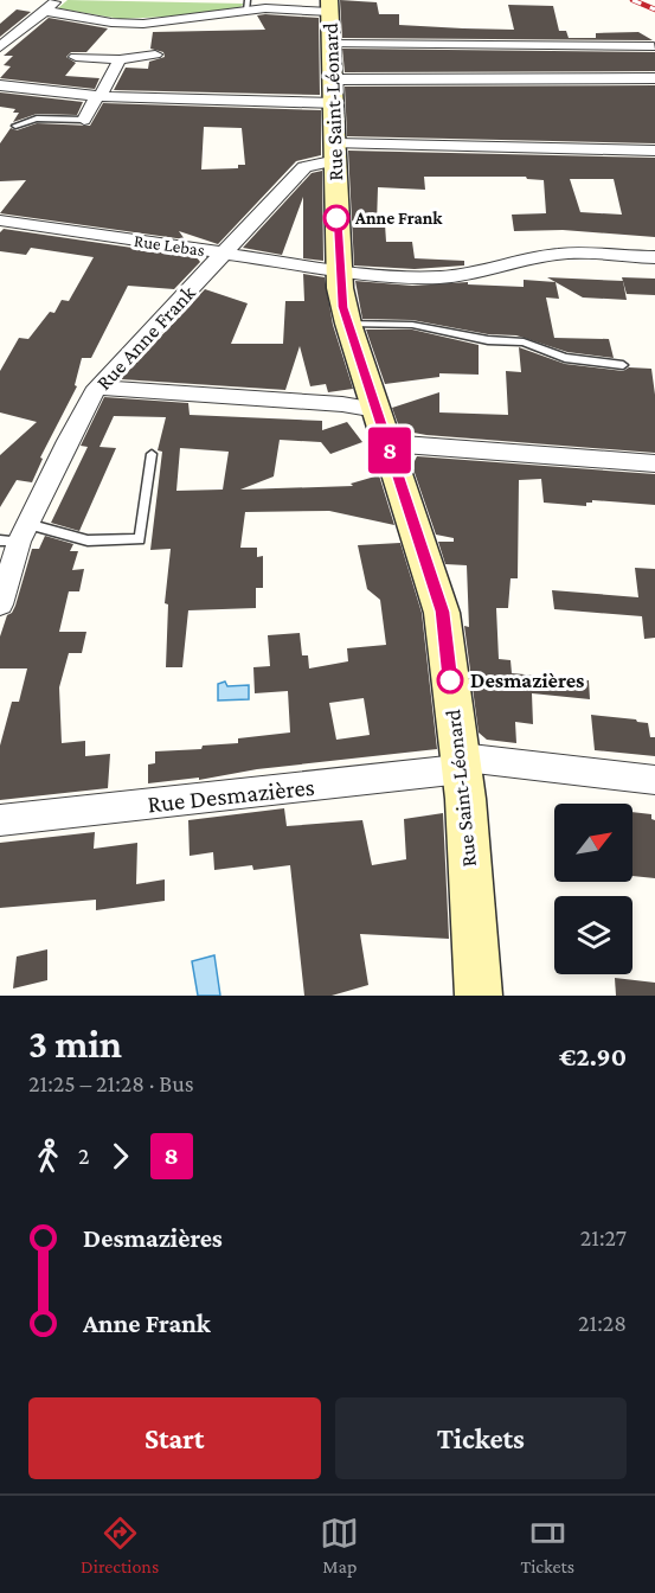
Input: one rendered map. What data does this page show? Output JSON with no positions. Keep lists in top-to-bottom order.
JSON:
{
  "streets": {
    "street": [
      "Rue Saint-Léonard",
      "Rue Lebas",
      "Rue Anne Frank",
      "Rue Desmazières"
    ]
  },
  "crossings": [
    ["Rue Saint-Léonard", "Rue Lebas"],
    ["Rue Saint-Léonard", "Rue Anne Frank"],
    ["Rue Saint-Léonard", "Rue Desmazières"],
    ["Rue Lebas", "Rue Anne Frank"]
  ],
  "places": ["Anne Frank", "Desmazières"],
  "lines": ["bus line 8"],
  "north": "top right",
  "page": {
    "on_map": "8",
    "heading": ["3 min", "21:25 – 21:28 · Bus", "€2.90"],
    "legs": ["2", "8"],
    "list": [
      {
        "name": "Desmazières",
        "value": "21:27"
      },
      {
        "name": "Anne Frank",
        "value": "21:28"
      }
    ],
    "buttons": ["Start", "Tickets"],
    "tabs": ["Directions", "Map", "Tickets"]
  }
}
